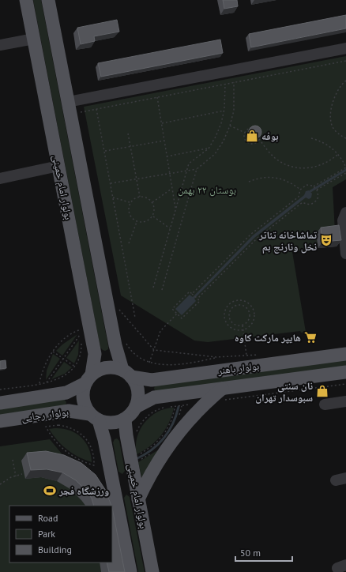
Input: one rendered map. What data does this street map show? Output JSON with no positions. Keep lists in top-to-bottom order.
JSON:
{
  "streets": {
    "main road": ["بولوار امام خمینی", "بولوار باهنر", "بولوار رجایی"]
  },
  "crossings": [
    ["بولوار امام خمینی", "بولوار باهنر"],
    ["بولوار امام خمینی", "بولوار رجایی"],
    ["بولوار باهنر", "بولوار رجایی"]
  ],
  "parks": ["بوستان ۲۲ بهمن"],
  "places": {
    "shop": ["بوفه", "نان سنتی سبوسدار تهران"],
    "theatre": ["تماشاخانه تئاتر نخل ونارنج بم"],
    "supermarket": ["هایپر مارکت کاوه"],
    "sports": ["ورزشگاه فجر"]
  },
  "legend": ["Road", "Park", "Building"],
  "scale_bar": "50 m"
}
